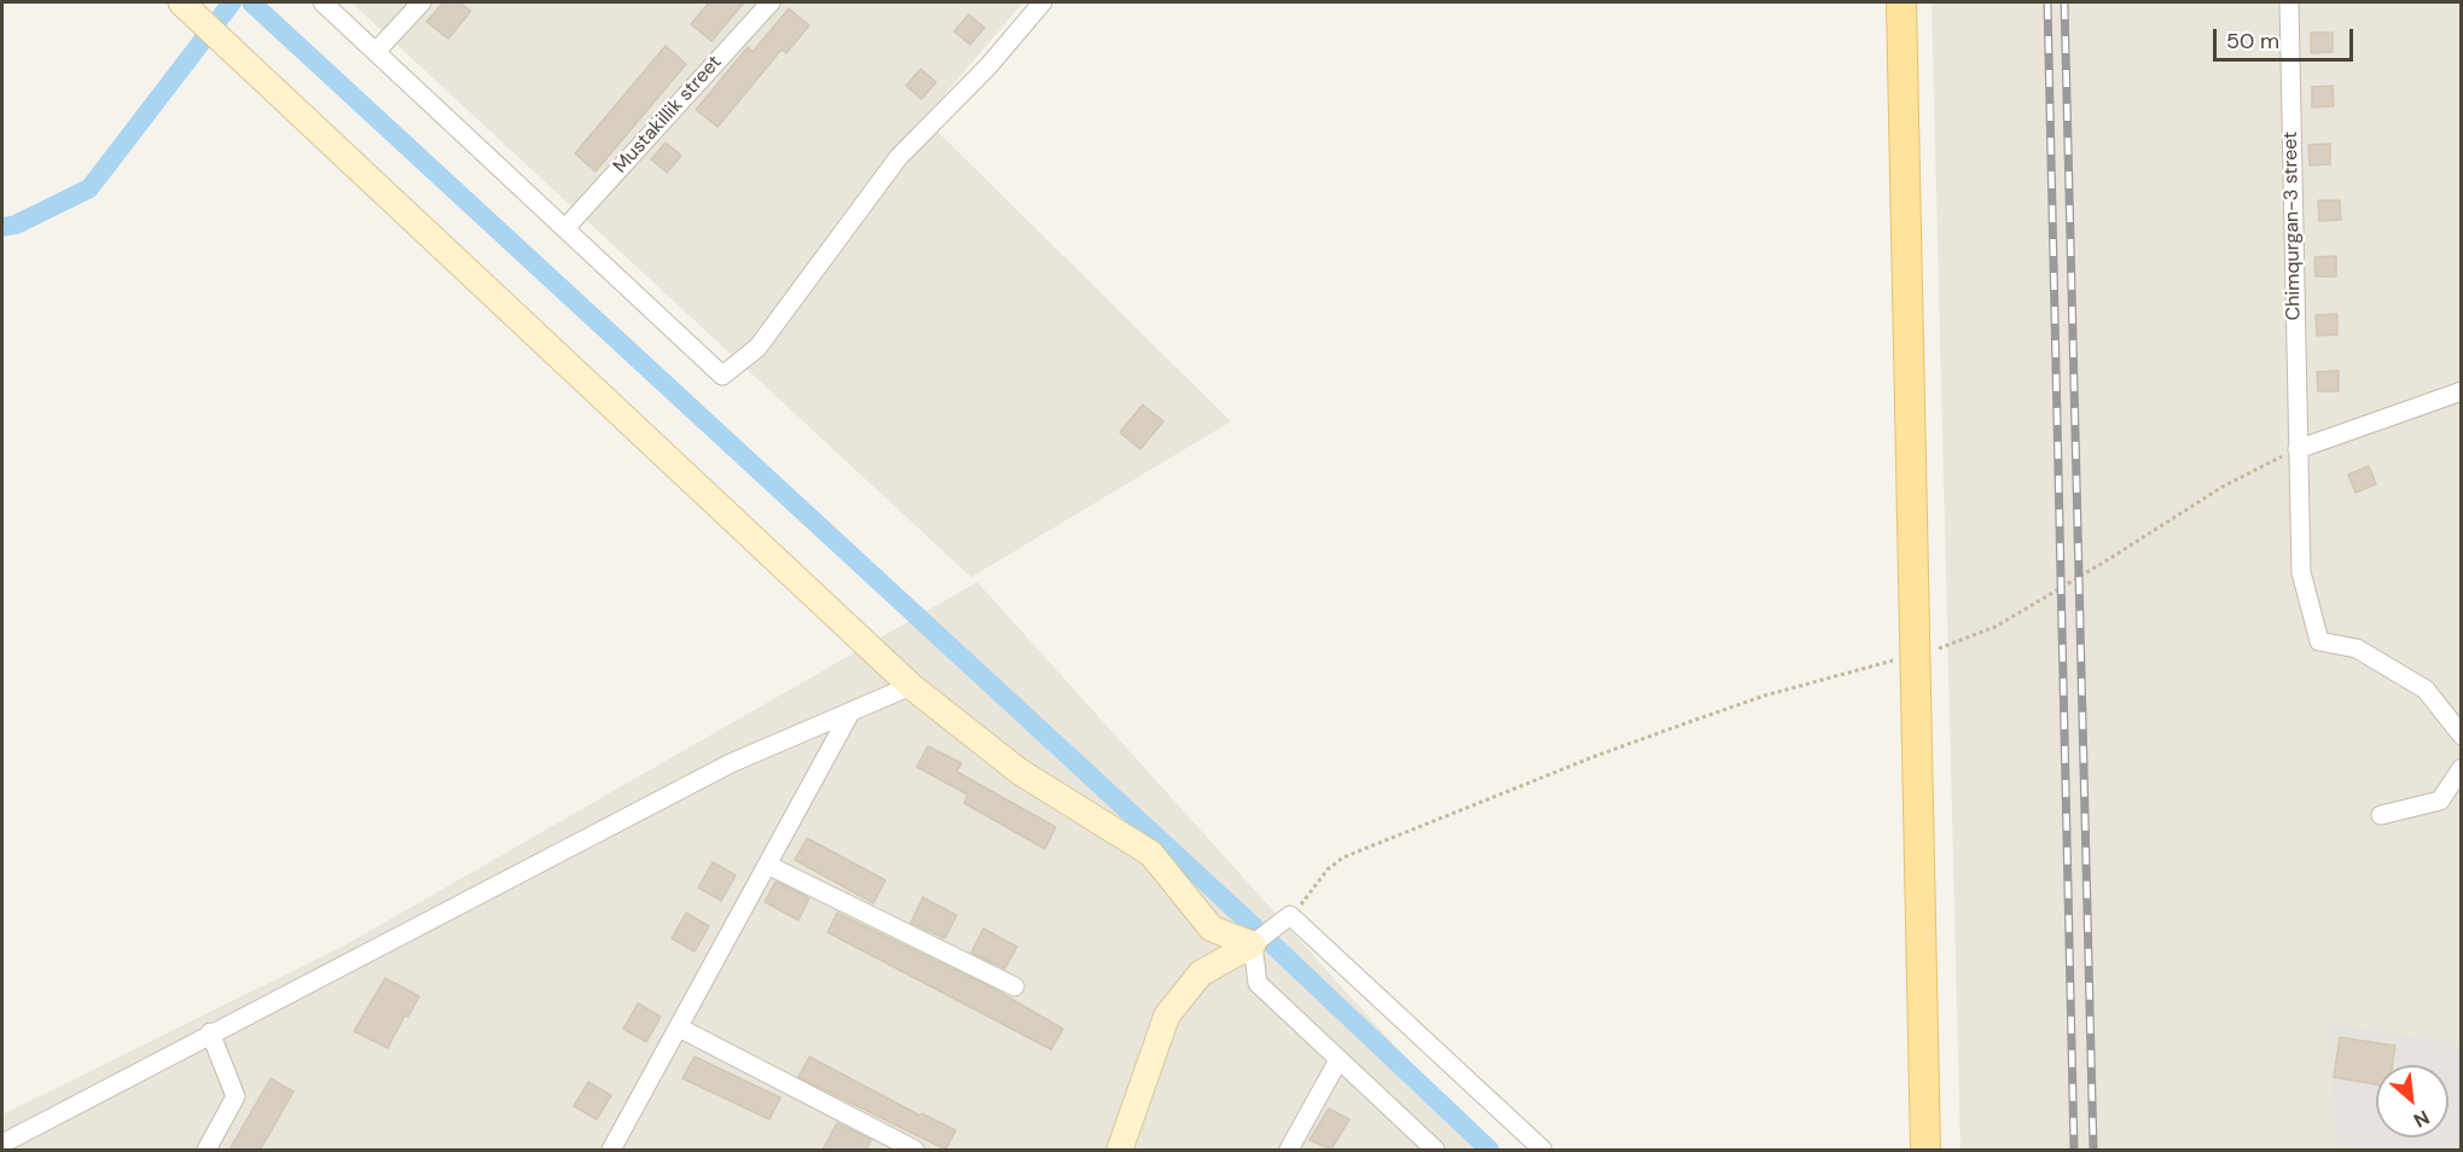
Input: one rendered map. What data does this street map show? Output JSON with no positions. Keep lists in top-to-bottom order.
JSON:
{
  "streets": {
    "street": ["Mustakillik street", "Chimqurgan-3 street"]
  },
  "scale_bar": "50 m",
  "north": "bottom right"
}
